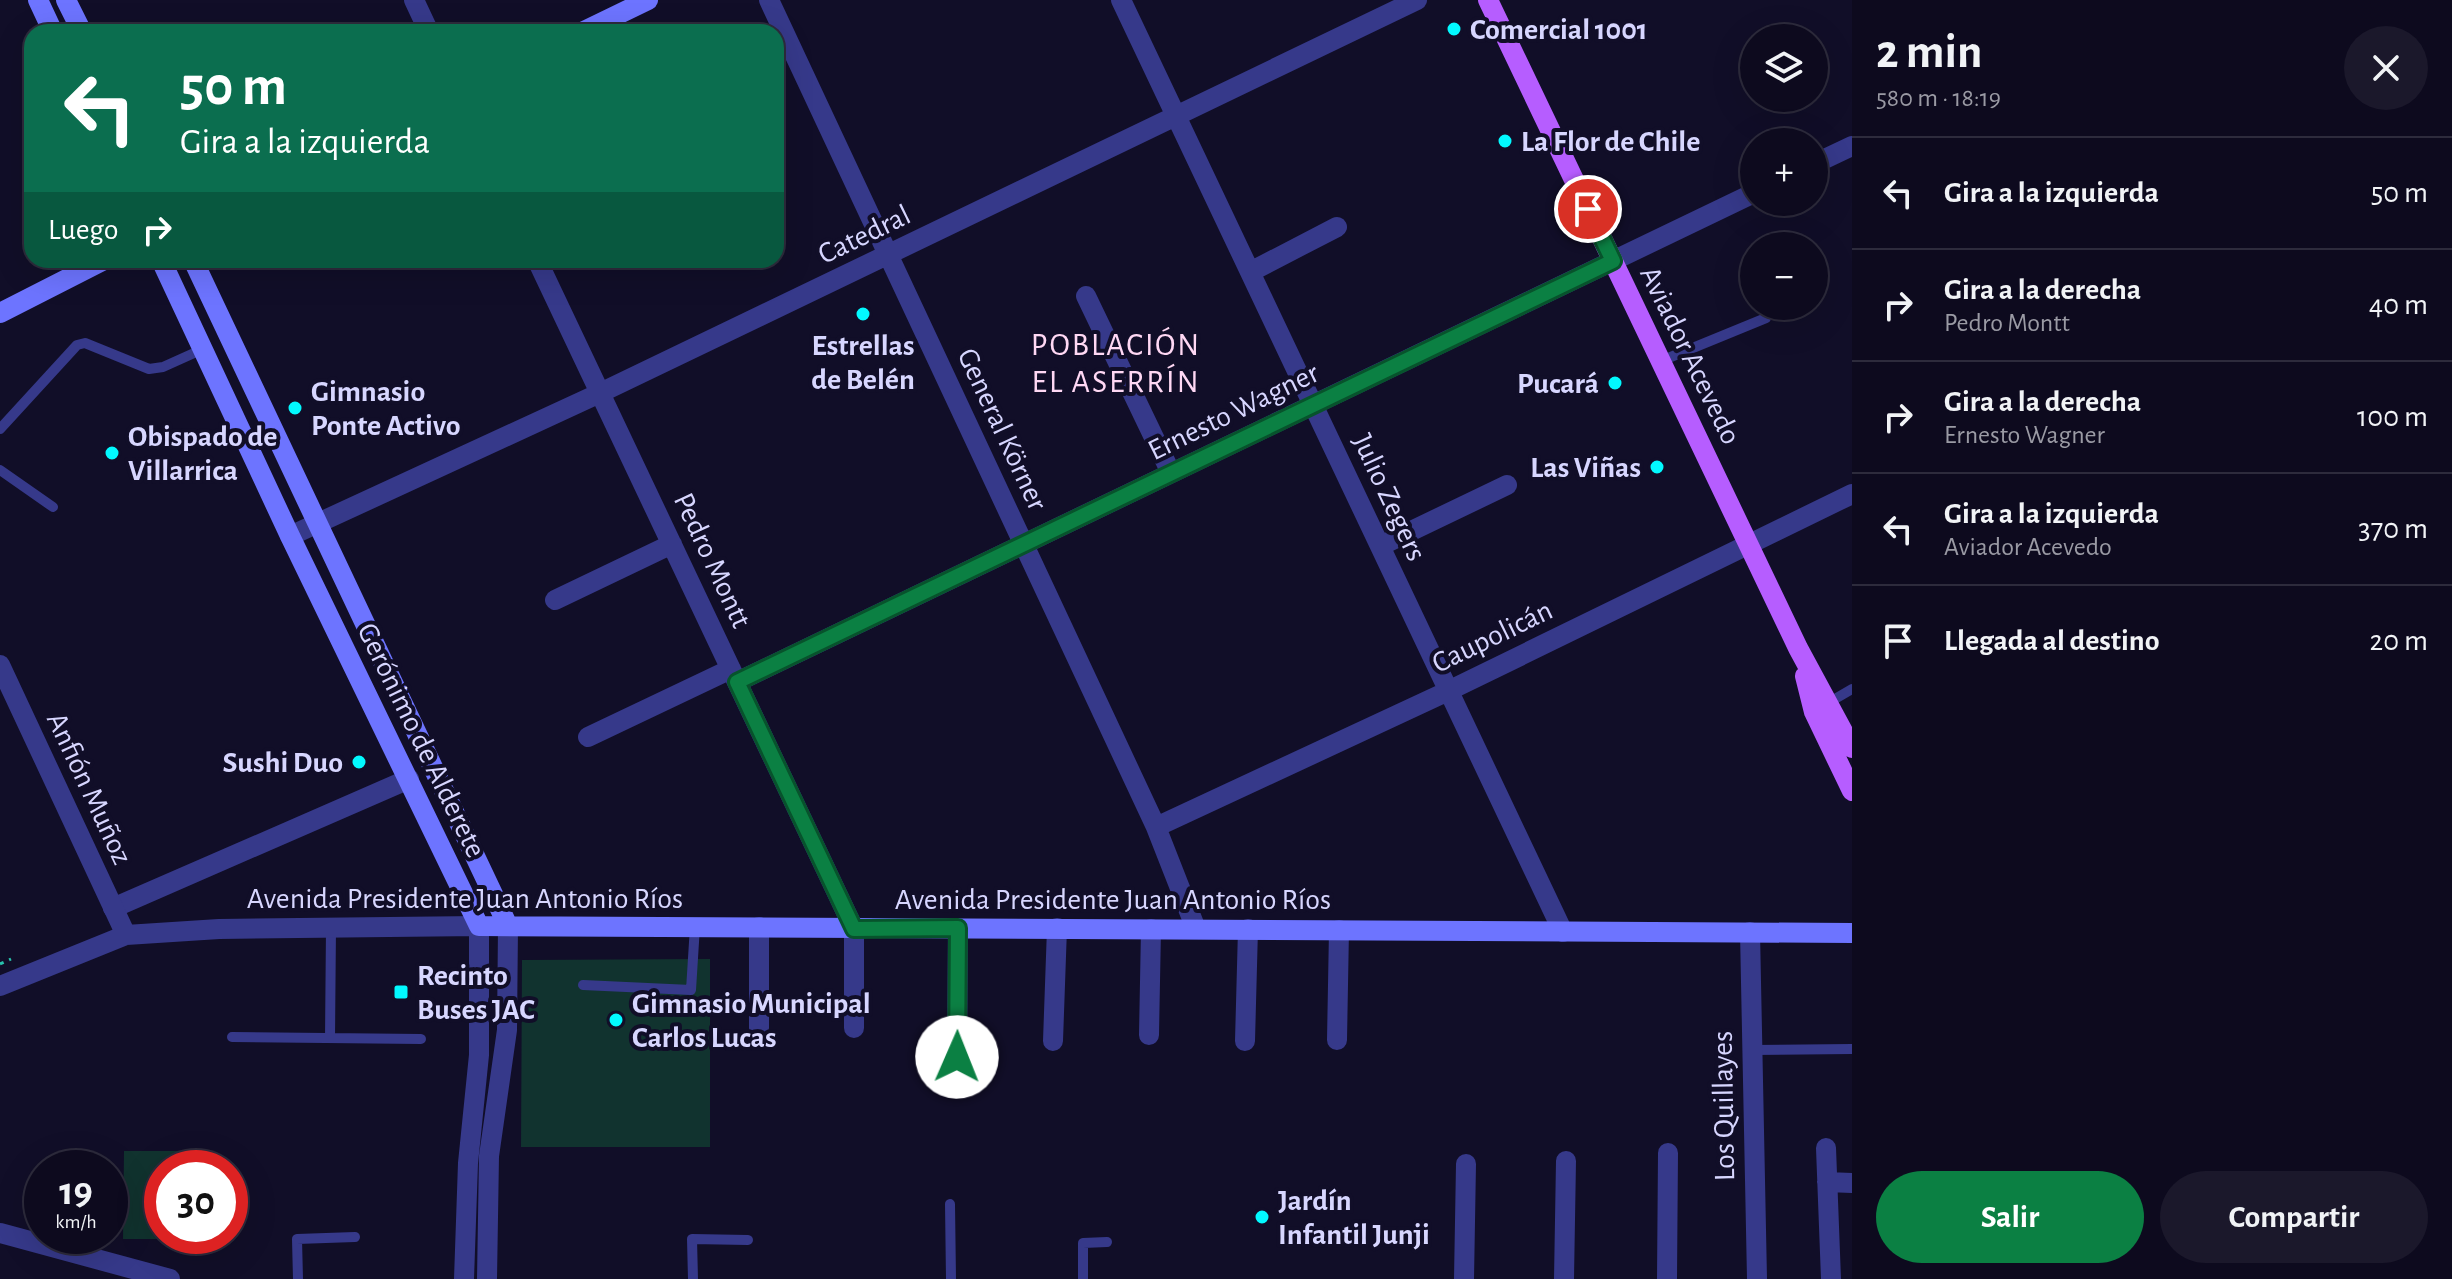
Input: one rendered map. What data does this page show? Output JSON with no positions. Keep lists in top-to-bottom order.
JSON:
{
  "streets": {
    "main road": ["Aviador Acevedo", "Gerónimo de Alderete", "Avenida Presidente Juan Antonio Ríos"],
    "street": [
      "Catedral",
      "Ernesto Wagner",
      "General Körner",
      "Julio Zegers",
      "Pedro Montt",
      "Caupolicán",
      "Anfión Muñoz",
      "Los Quillayes"
    ]
  },
  "crossings": [
    ["Catedral", "General Körner"],
    ["Catedral", "Julio Zegers"],
    ["Catedral", "Pedro Montt"],
    ["Catedral", "Gerónimo de Alderete"],
    ["Aviador Acevedo", "Ernesto Wagner"],
    ["Aviador Acevedo", "Caupolicán"],
    ["Ernesto Wagner", "General Körner"],
    ["Ernesto Wagner", "Julio Zegers"],
    ["Ernesto Wagner", "Pedro Montt"],
    ["General Körner", "Caupolicán"],
    ["General Körner", "Avenida Presidente Juan Antonio Ríos"],
    ["Julio Zegers", "Caupolicán"],
    ["Julio Zegers", "Avenida Presidente Juan Antonio Ríos"],
    ["Pedro Montt", "Avenida Presidente Juan Antonio Ríos"],
    ["Gerónimo de Alderete", "Avenida Presidente Juan Antonio Ríos"],
    ["Anfión Muñoz", "Avenida Presidente Juan Antonio Ríos"],
    ["Avenida Presidente Juan Antonio Ríos", "Los Quillayes"]
  ],
  "districts": ["POBLACIÓN EL ASERRÍN"],
  "places": {
    "other": [
      "Comercial 1001",
      "La Flor de Chile",
      "Estrellas de Belén",
      "Pucará",
      "Gimnasio Ponte Activo",
      "Obispado de Villarrica",
      "Las Viñas",
      "Sushi Duo",
      "Gimnasio Municipal Carlos Lucas",
      "Jardín Infantil Junji"
    ],
    "transit": ["Recinto Buses JAC"]
  },
  "page": {
    "heading": ["2 min", "580 m · 18:19"],
    "map_buttons": ["+", "−"],
    "turn": ["50 m", "Gira a la izquierda"],
    "list": [
      {
        "name": "Gira a la izquierda",
        "value": "50 m"
      },
      {
        "name": "Gira a la derecha",
        "note": "Pedro Montt",
        "value": "40 m"
      },
      {
        "name": "Gira a la derecha",
        "note": "Ernesto Wagner",
        "value": "100 m"
      },
      {
        "name": "Gira a la izquierda",
        "note": "Aviador Acevedo",
        "value": "370 m"
      },
      {
        "name": "Llegada al destino",
        "value": "20 m"
      }
    ],
    "then": "Luego",
    "speed": "19 km/h",
    "limit": "30",
    "buttons": ["Salir", "Compartir"]
  }
}
